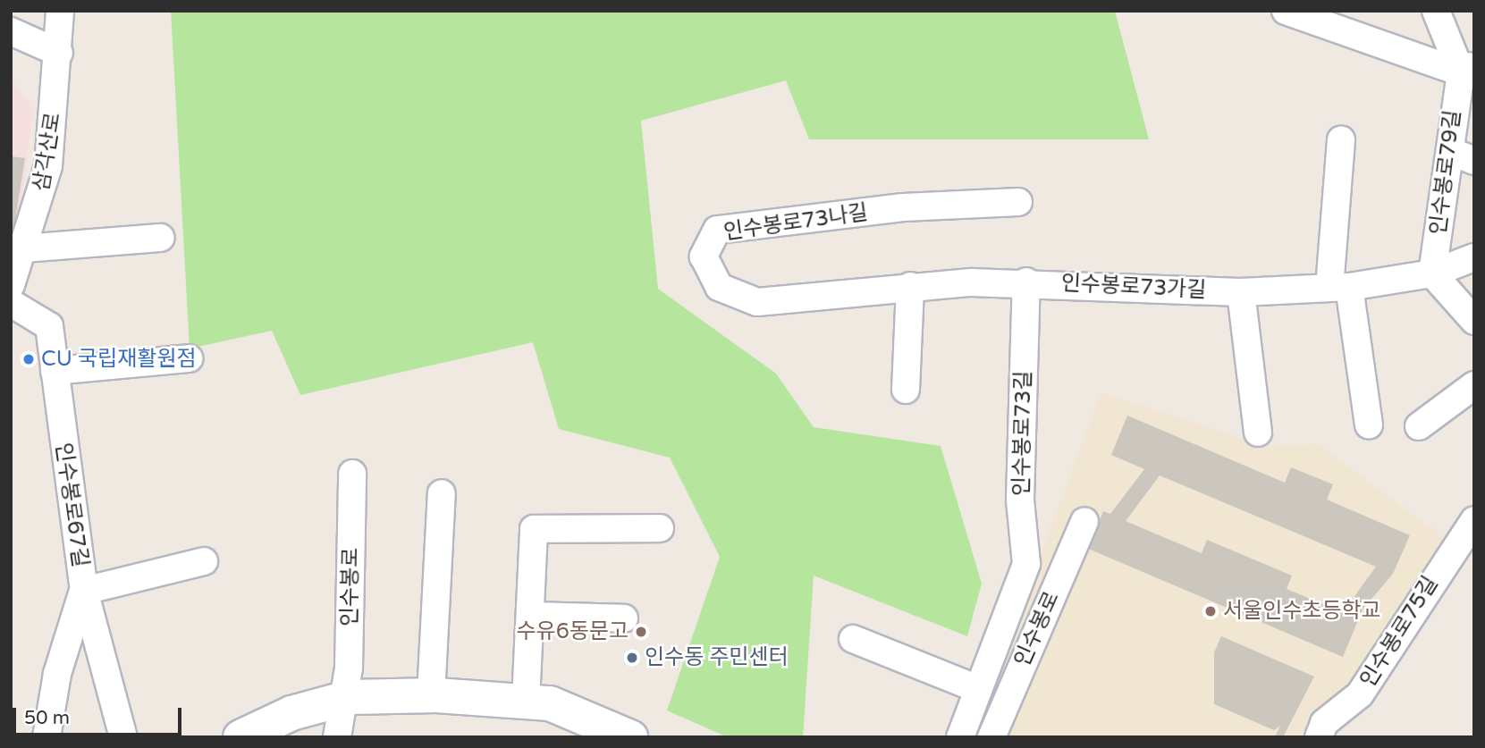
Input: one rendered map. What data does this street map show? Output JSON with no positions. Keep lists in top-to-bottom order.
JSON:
{
  "streets": {
    "street": [
      "삼각산로",
      "인수봉로79길",
      "인수봉로73나길",
      "인수봉로73가길",
      "인수봉로73길",
      "인수봉로67길",
      "인수봉로",
      "인수봉로75길"
    ]
  },
  "crossings": [
    ["인수봉로79길", "인수봉로73가길"],
    ["인수봉로73나길", "인수봉로73가길"],
    ["인수봉로73나길", "인수봉로73길"],
    ["인수봉로73가길", "인수봉로73길"]
  ],
  "places": [
    "CU 국립재활원점",
    "서울인수초등학교",
    "수유6동문고",
    "인수동 주민센터"
  ],
  "scale_bar": "50 m"
}
